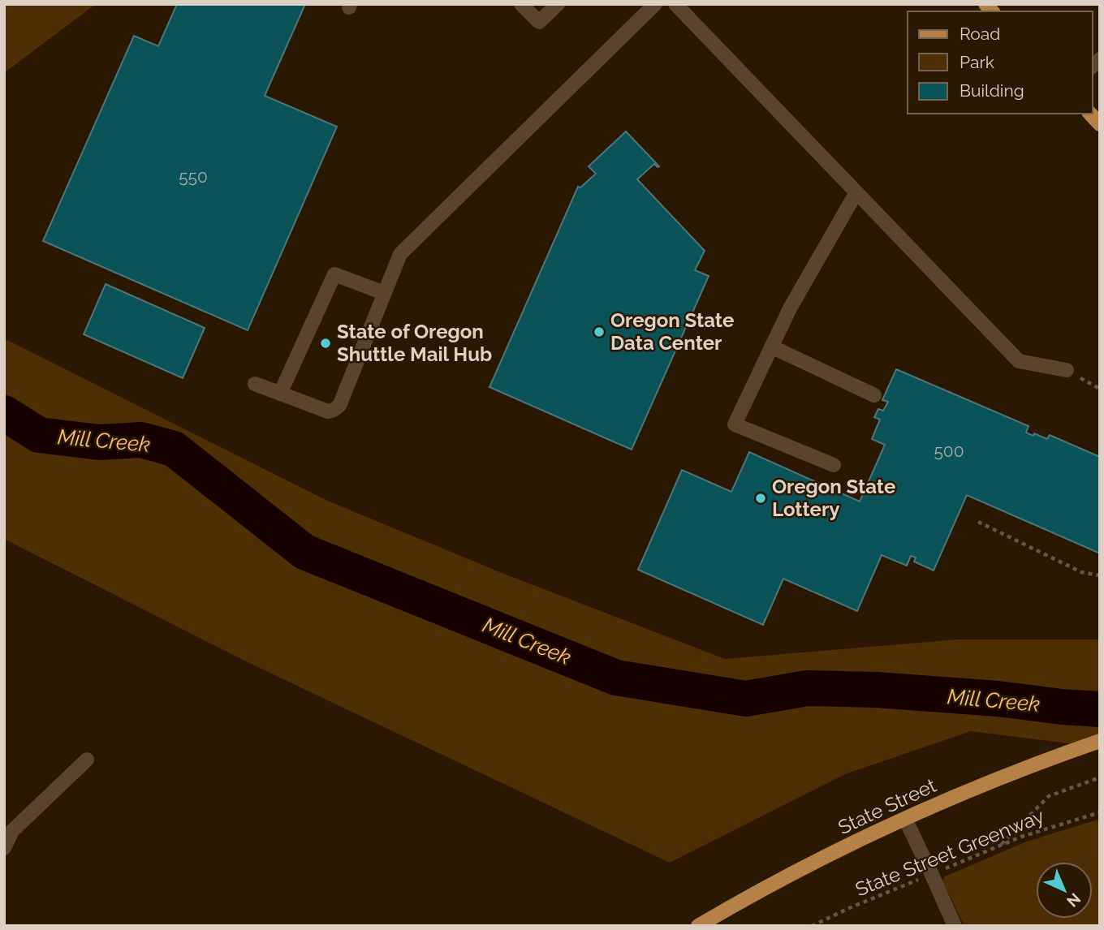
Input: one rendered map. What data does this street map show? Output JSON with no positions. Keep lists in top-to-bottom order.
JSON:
{
  "streets": {
    "main road": ["State Street"],
    "path": ["State Street Greenway"]
  },
  "water": ["Mill Creek"],
  "places": ["Oregon State Data Center", "State of Oregon Shuttle Mail Hub", "Oregon State Lottery"],
  "house_numbers": ["550", "500"],
  "legend": ["Road", "Park", "Building"],
  "north": "bottom right"
}
